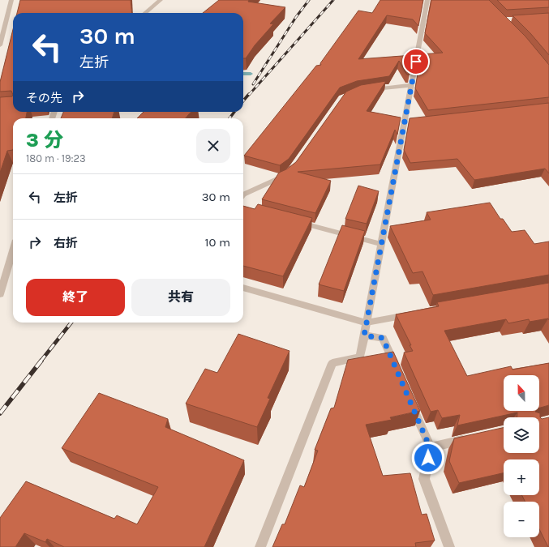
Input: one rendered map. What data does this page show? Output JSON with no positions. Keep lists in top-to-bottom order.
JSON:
{
  "north": "top",
  "page": {
    "turn": ["30 m", "左折"],
    "then": "その先",
    "heading": ["3 分", "180 m · 19:23"],
    "list": [
      {
        "name": "左折",
        "value": "30 m"
      },
      {
        "name": "右折",
        "value": "10 m"
      }
    ],
    "buttons": ["終了", "共有"],
    "map_buttons": ["+", "−"]
  }
}
